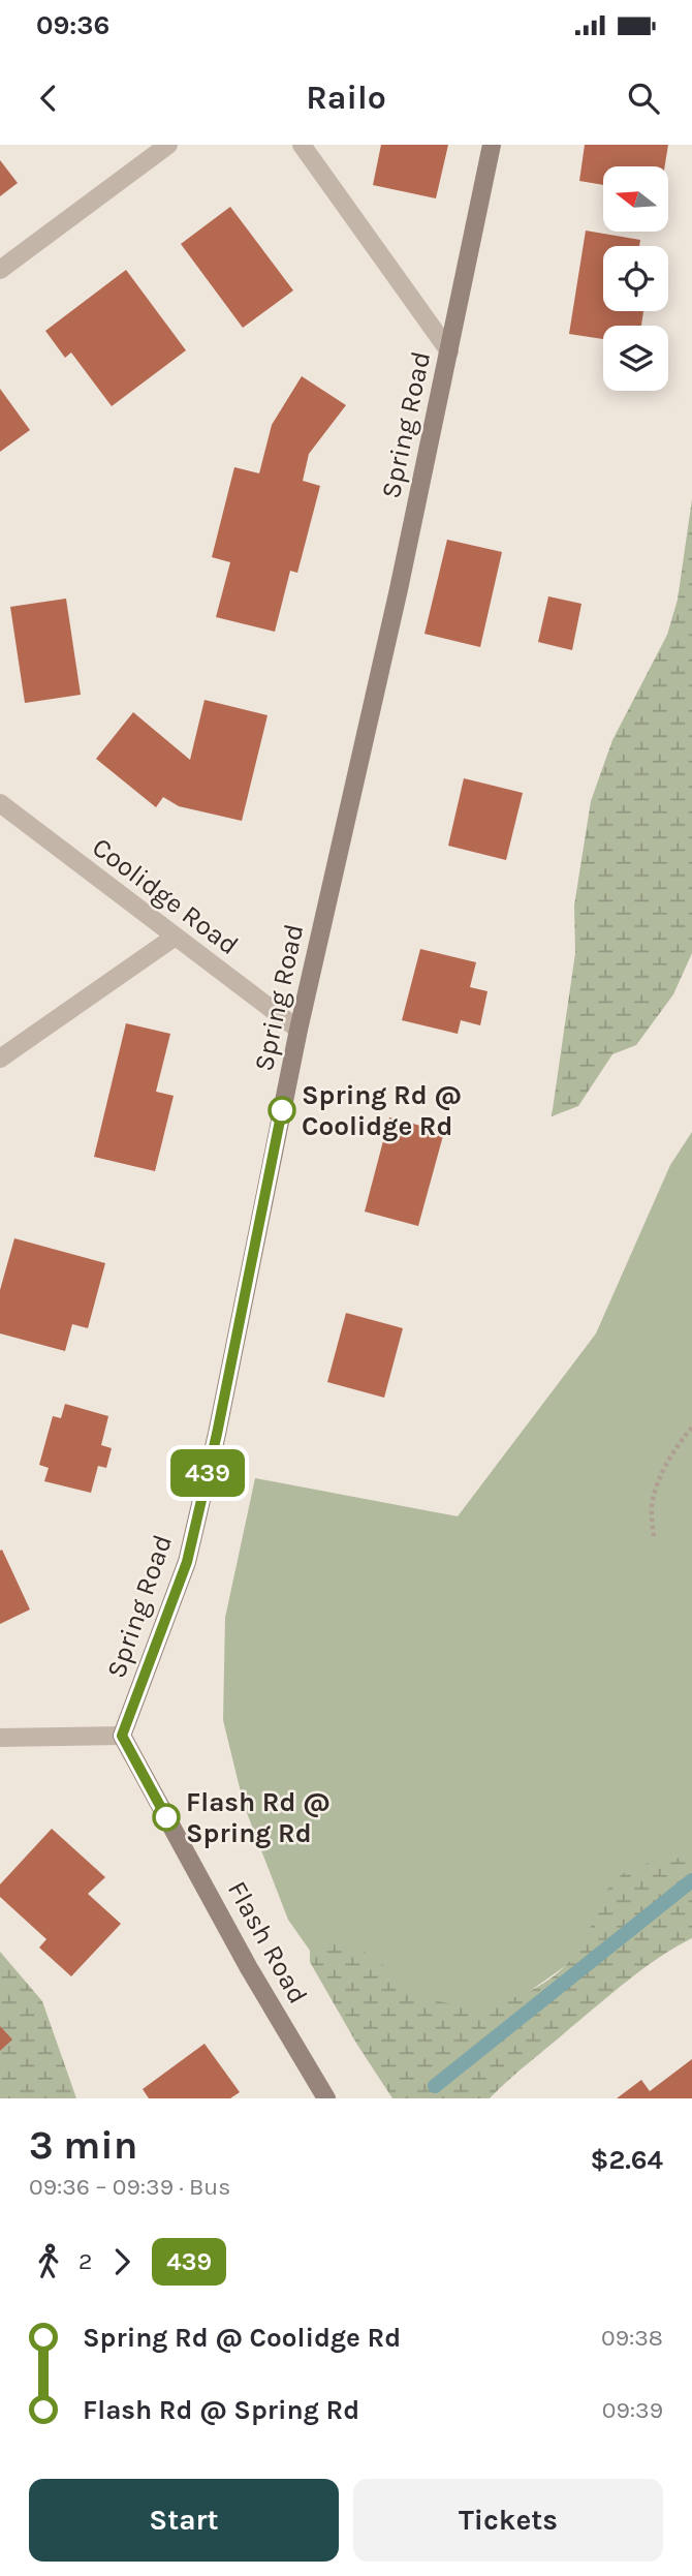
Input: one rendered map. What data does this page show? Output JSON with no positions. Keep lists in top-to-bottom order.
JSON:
{
  "streets": {
    "main road": ["Spring Road", "Flash Road"],
    "street": ["Coolidge Road"]
  },
  "crossings": [
    ["Spring Road", "Coolidge Road"],
    ["Spring Road", "Flash Road"]
  ],
  "places": ["Spring Rd @ Coolidge Rd", "Flash Rd @ Spring Rd"],
  "lines": ["bus line 439"],
  "north": "left",
  "page": {
    "status": "09:36",
    "header": "Railo",
    "on_map": "439",
    "heading": ["3 min", "09:36 – 09:39 · Bus", "$2.64"],
    "legs": ["2", "439"],
    "list": [
      {
        "name": "Spring Rd @ Coolidge Rd",
        "value": "09:38"
      },
      {
        "name": "Flash Rd @ Spring Rd",
        "value": "09:39"
      }
    ],
    "buttons": ["Start", "Tickets"]
  }
}
